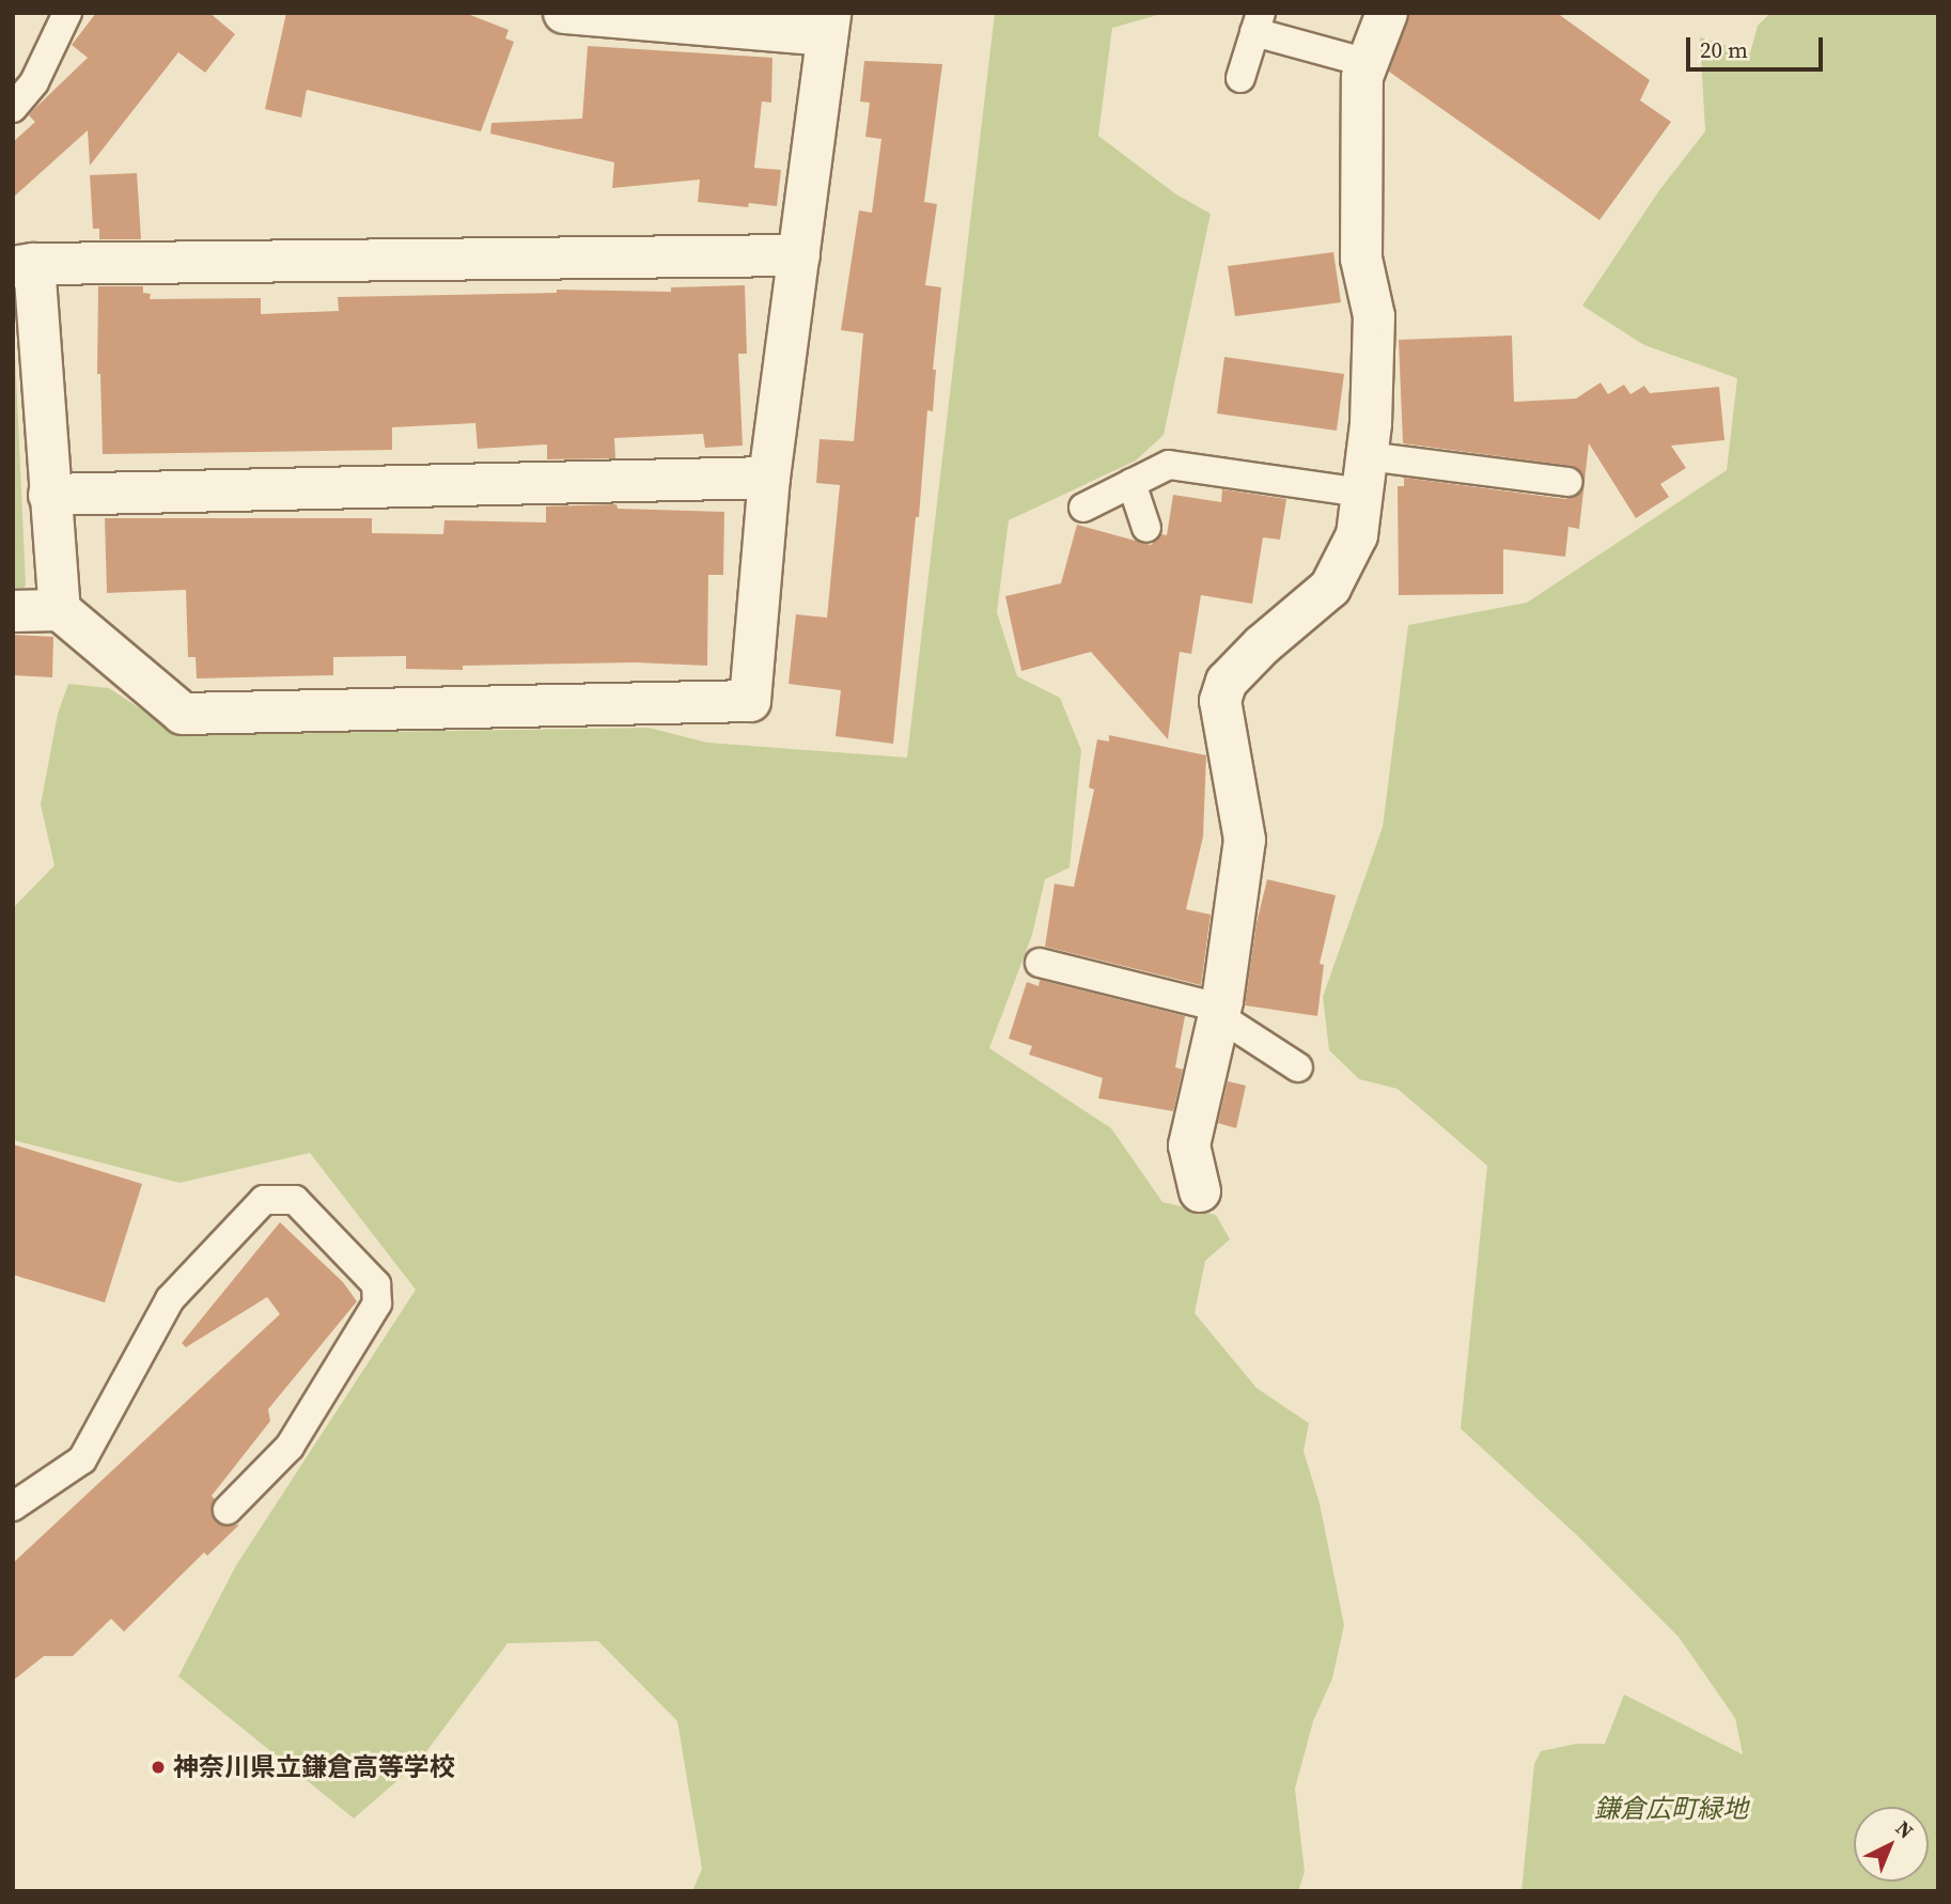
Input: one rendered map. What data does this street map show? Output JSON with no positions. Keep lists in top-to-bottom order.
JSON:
{
  "parks": ["鎌倉広町緑地"],
  "places": ["神奈川県立鎌倉高等学校"],
  "scale_bar": "20 m",
  "north": "top right"
}
